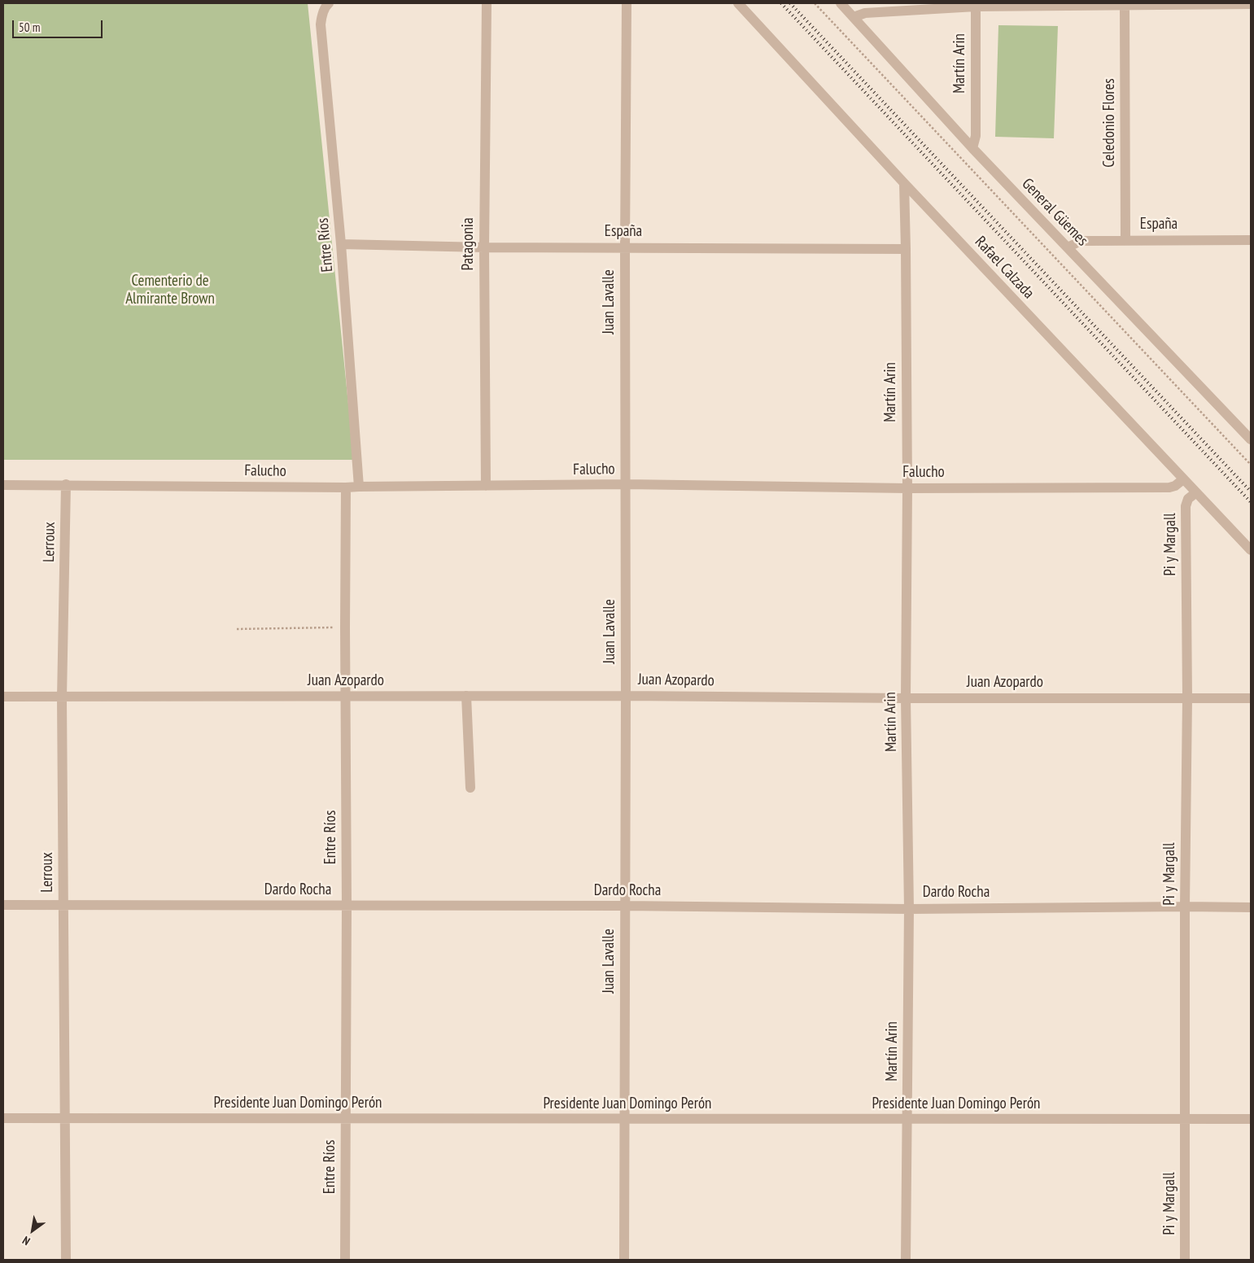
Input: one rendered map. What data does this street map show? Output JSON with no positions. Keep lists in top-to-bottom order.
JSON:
{
  "streets": {
    "street": [
      "Martín Arin",
      "Celedonio Flores",
      "General Güemes",
      "España",
      "Patagonia",
      "Entre Ríos",
      "Rafael Calzada",
      "Juan Lavalle",
      "Falucho",
      "Lerroux",
      "Pi y Margall",
      "Juan Azopardo",
      "Dardo Rocha",
      "Presidente Juan Domingo Perón"
    ]
  },
  "crossings": [
    ["Martín Arin", "General Güemes"],
    ["Martín Arin", "España"],
    ["Martín Arin", "Rafael Calzada"],
    ["Martín Arin", "Falucho"],
    ["Martín Arin", "Juan Azopardo"],
    ["Martín Arin", "Dardo Rocha"],
    ["Martín Arin", "Presidente Juan Domingo Perón"],
    ["Celedonio Flores", "España"],
    ["General Güemes", "España"],
    ["España", "Patagonia"],
    ["España", "Entre Ríos"],
    ["España", "Juan Lavalle"],
    ["Patagonia", "Falucho"],
    ["Entre Ríos", "Falucho"],
    ["Entre Ríos", "Juan Azopardo"],
    ["Entre Ríos", "Dardo Rocha"],
    ["Entre Ríos", "Presidente Juan Domingo Perón"],
    ["Rafael Calzada", "Falucho"],
    ["Rafael Calzada", "Pi y Margall"],
    ["Juan Lavalle", "Falucho"],
    ["Juan Lavalle", "Juan Azopardo"],
    ["Juan Lavalle", "Dardo Rocha"],
    ["Juan Lavalle", "Presidente Juan Domingo Perón"],
    ["Falucho", "Lerroux"],
    ["Lerroux", "Juan Azopardo"],
    ["Lerroux", "Dardo Rocha"],
    ["Lerroux", "Presidente Juan Domingo Perón"],
    ["Pi y Margall", "Juan Azopardo"],
    ["Pi y Margall", "Dardo Rocha"],
    ["Pi y Margall", "Presidente Juan Domingo Perón"]
  ],
  "parks": ["Cementerio de Almirante Brown"],
  "scale_bar": "50 m",
  "north": "bottom left"
}
